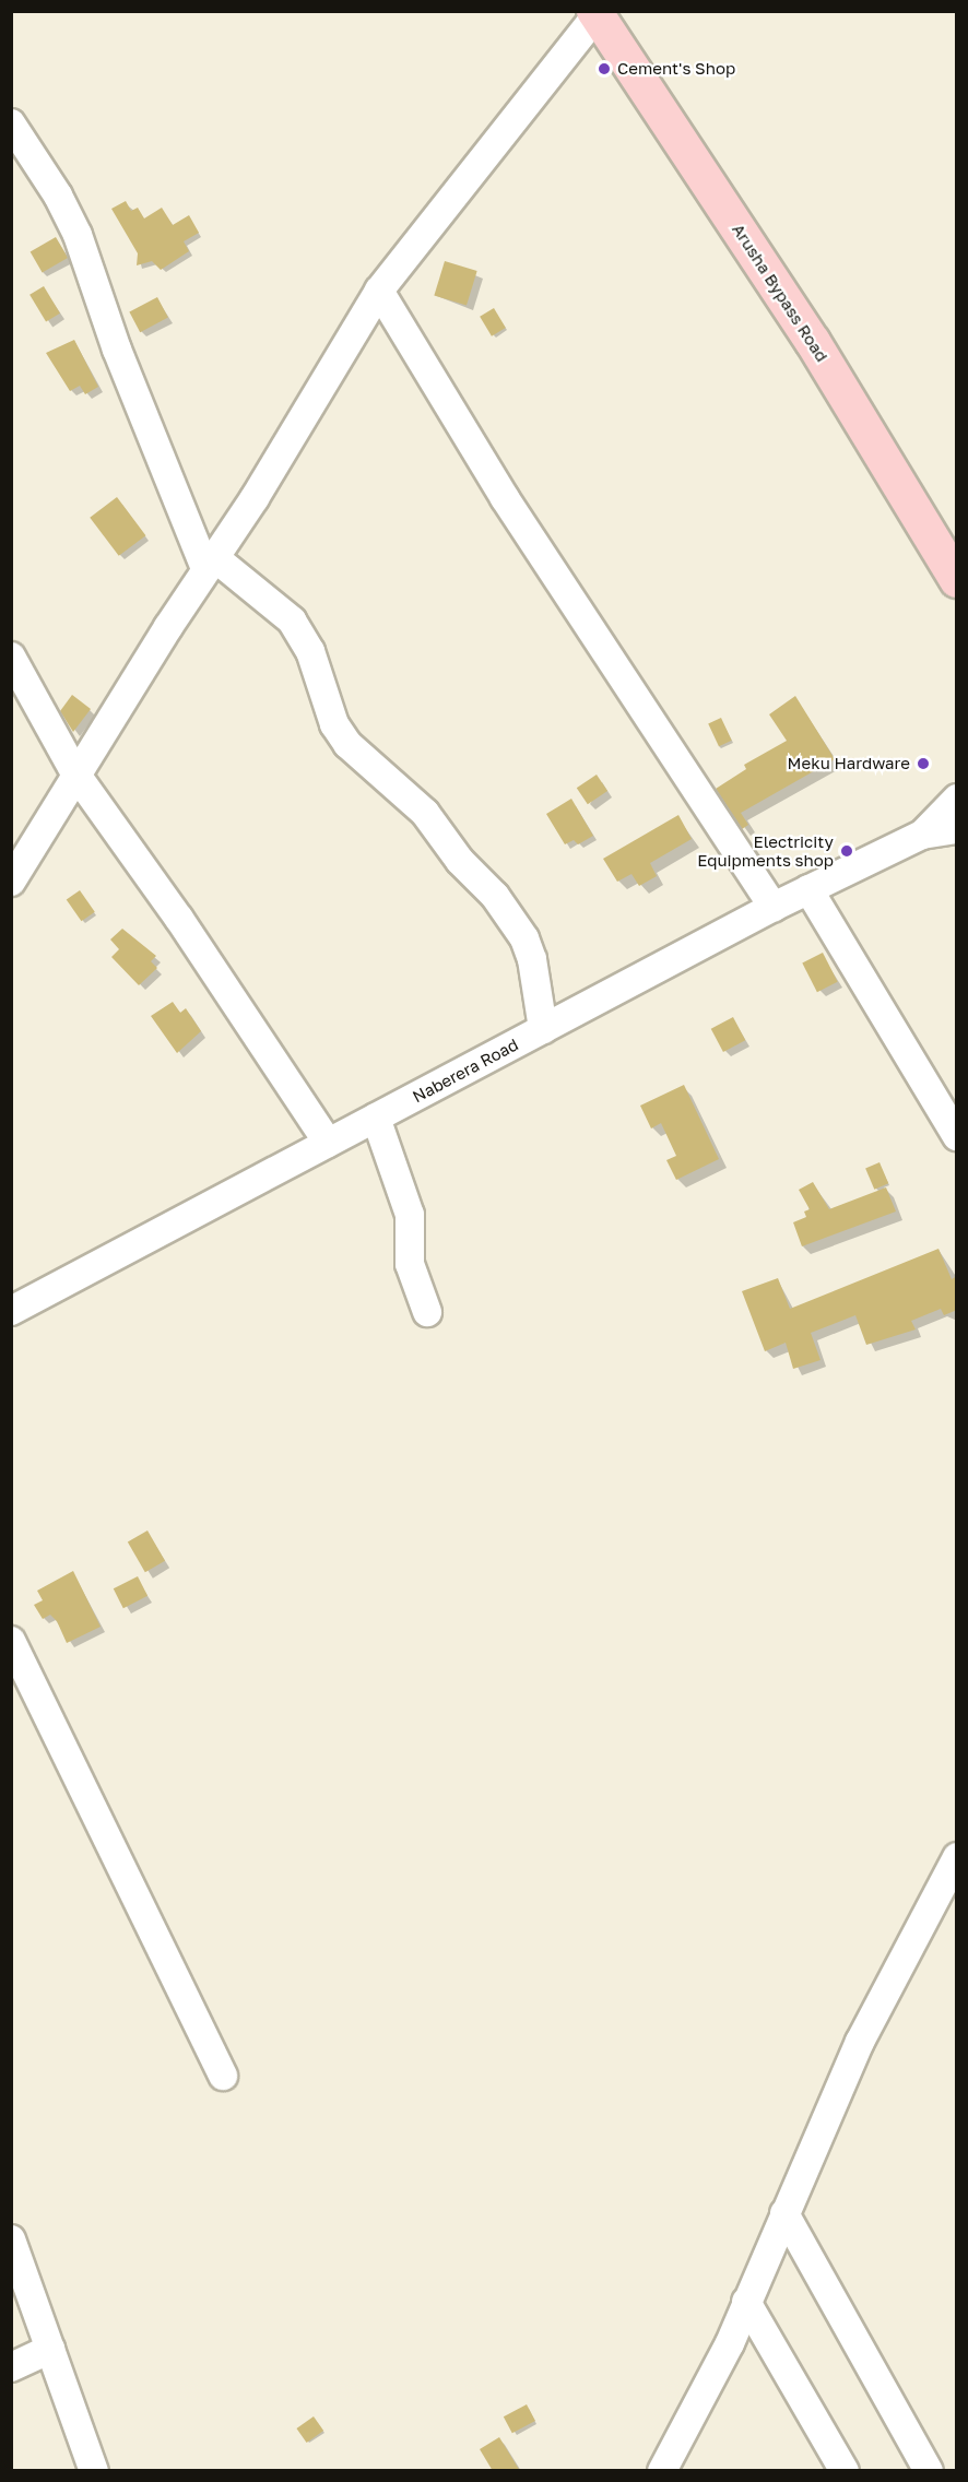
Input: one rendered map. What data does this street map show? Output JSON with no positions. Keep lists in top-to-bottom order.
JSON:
{
  "streets": {
    "main road": ["Arusha Bypass Road"],
    "street": ["Naberera Road"]
  },
  "places": ["Cement's Shop", "Meku Hardware", "Electricity Equipments shop"]
}
